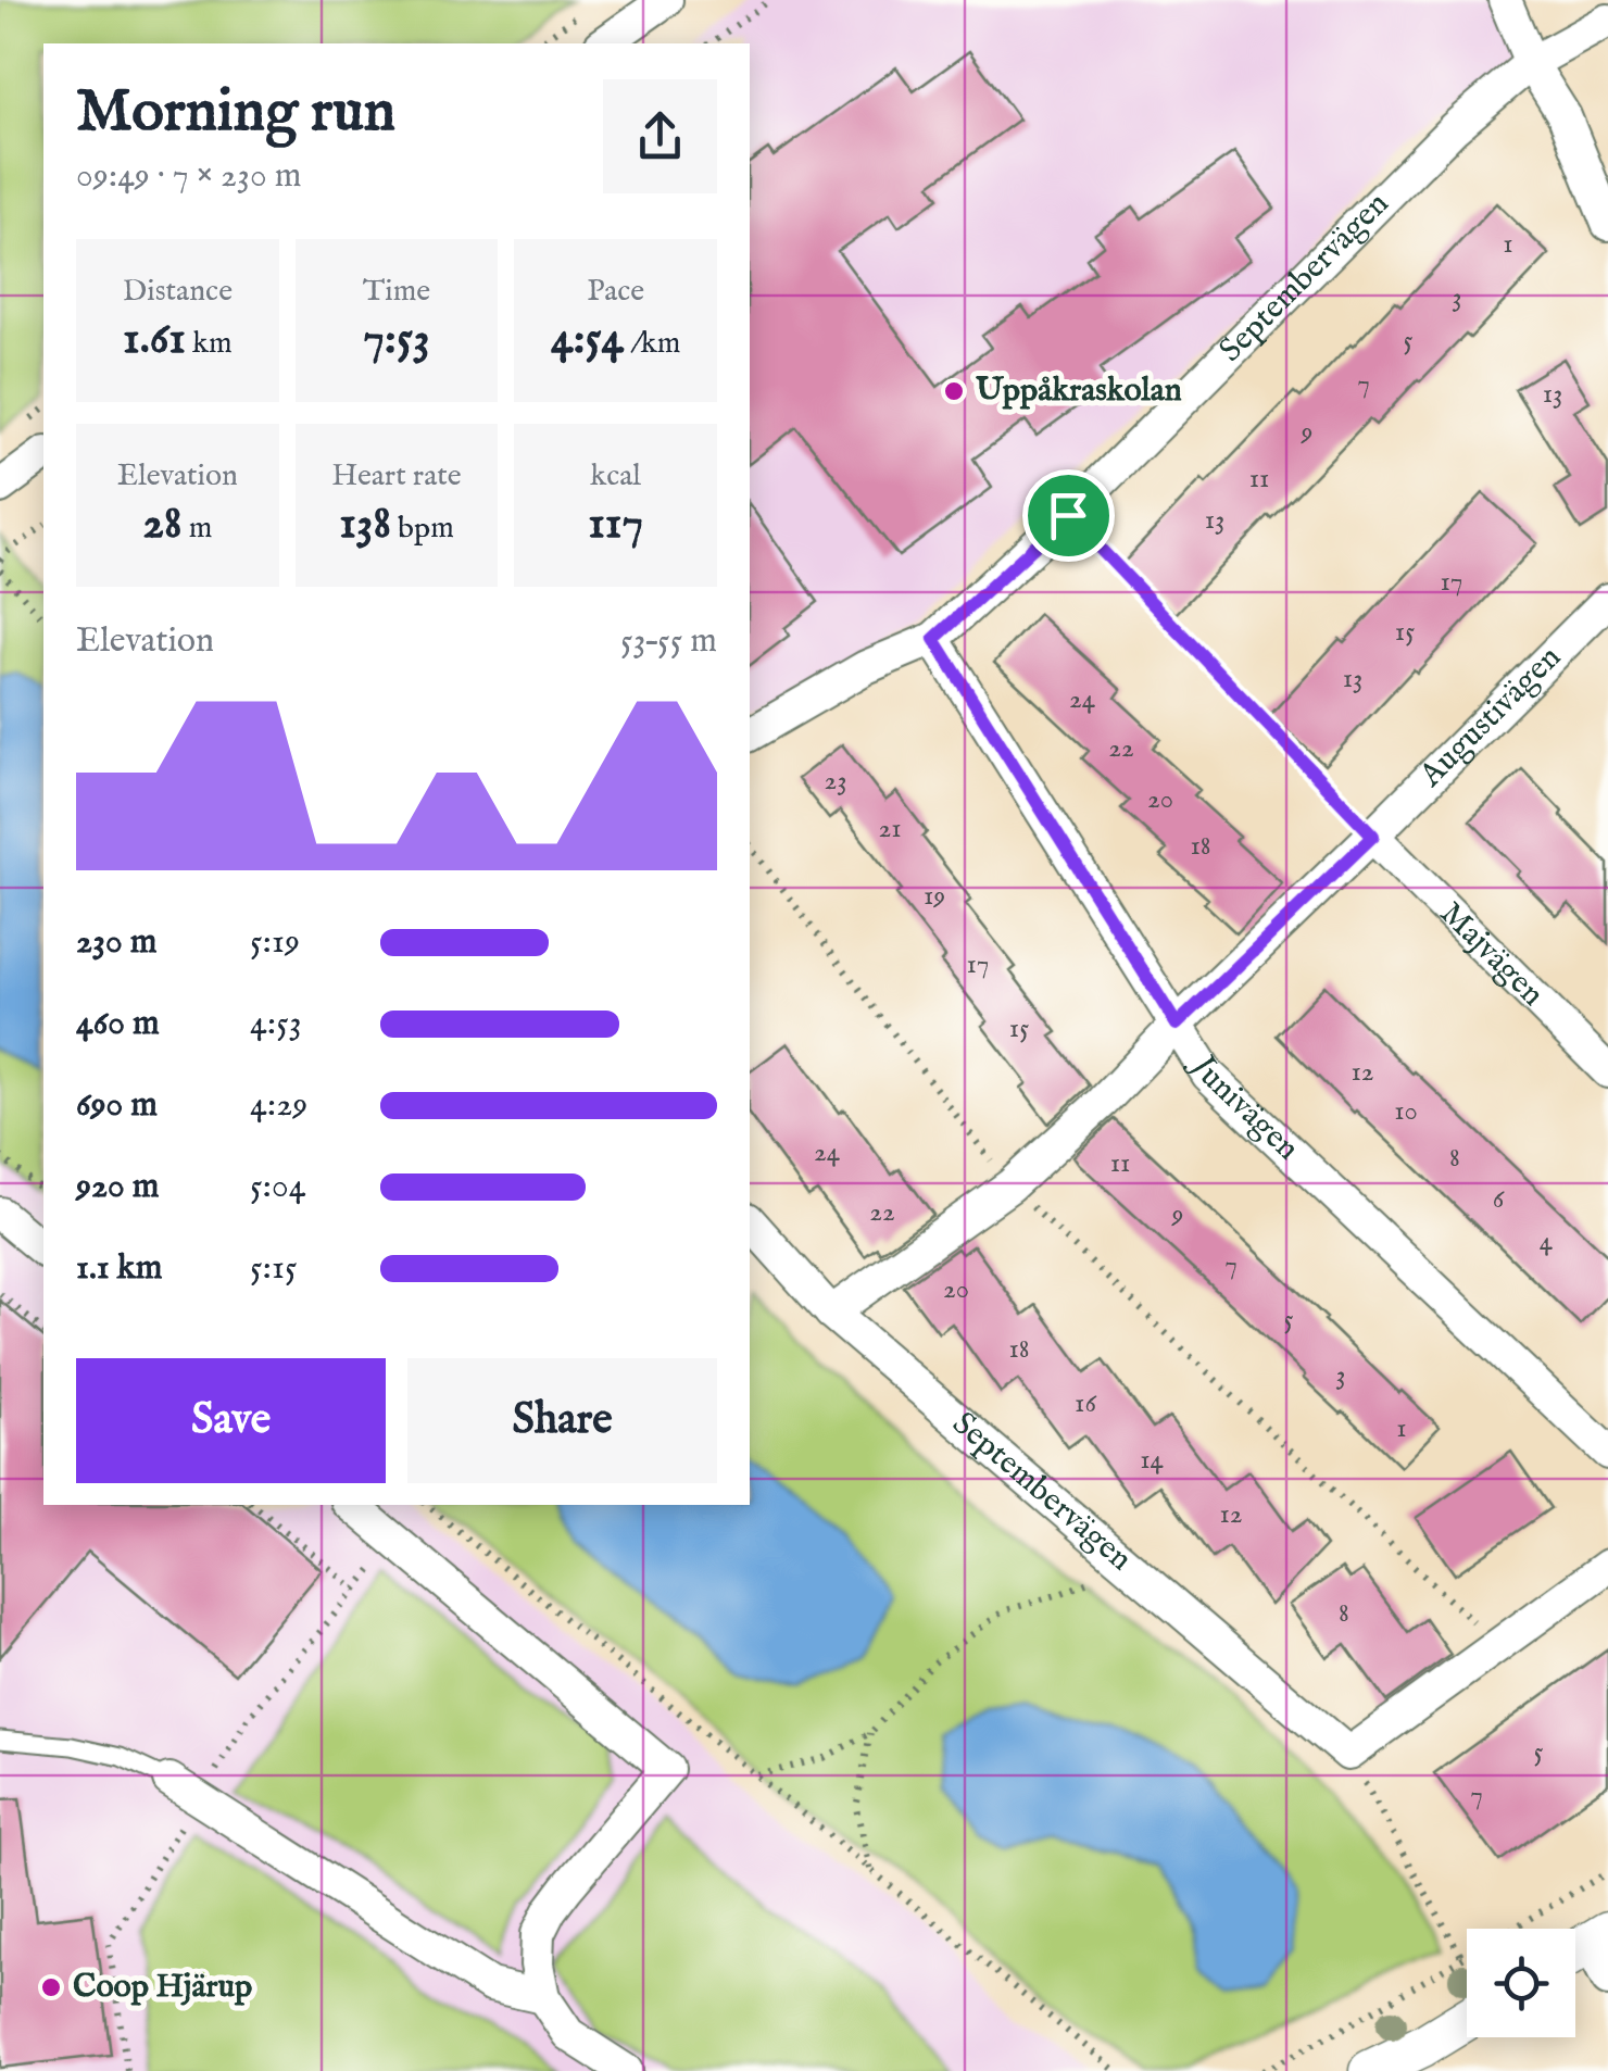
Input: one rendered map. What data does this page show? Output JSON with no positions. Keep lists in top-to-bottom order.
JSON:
{
  "streets": {
    "street": [
      "Septembervägen",
      "Augustivägen",
      "Majvägen",
      "Junivägen"
    ]
  },
  "crossings": [
    ["Septembervägen", "Augustivägen"],
    ["Septembervägen", "Junivägen"],
    ["Augustivägen", "Majvägen"],
    ["Augustivägen", "Junivägen"]
  ],
  "places": ["Uppåkraskolan", "Coop Hjärup"],
  "house_numbers": [
    "1",
    "3",
    "5",
    "7",
    "13",
    "9",
    "11",
    "13",
    "17",
    "15",
    "13",
    "24",
    "22",
    "23",
    "20",
    "21",
    "18",
    "19",
    "17",
    "15",
    "12",
    "10",
    "24",
    "8",
    "11",
    "6",
    "22",
    "9",
    "4",
    "7",
    "20",
    "5",
    "18",
    "3",
    "16",
    "1",
    "14",
    "12",
    "8",
    "5",
    "7"
  ],
  "page": {
    "heading": ["Morning run", "09:49 · 7 × 230 m"],
    "stats": [
      ["Distance", "1.61 km"],
      ["Time", "7:53"],
      ["Pace", "4:54 /km"],
      ["Elevation", "28 m"],
      ["Heart rate", "138 bpm"],
      ["kcal", "117"]
    ],
    "chart": ["Elevation", "53–55 m"],
    "list": [
      {
        "name": "230 m",
        "note": "5:19"
      },
      {
        "name": "460 m",
        "note": "4:53"
      },
      {
        "name": "690 m",
        "note": "4:29"
      },
      {
        "name": "920 m",
        "note": "5:04"
      },
      {
        "name": "1.1 km",
        "note": "5:15"
      }
    ],
    "buttons": ["Save", "Share"]
  }
}
